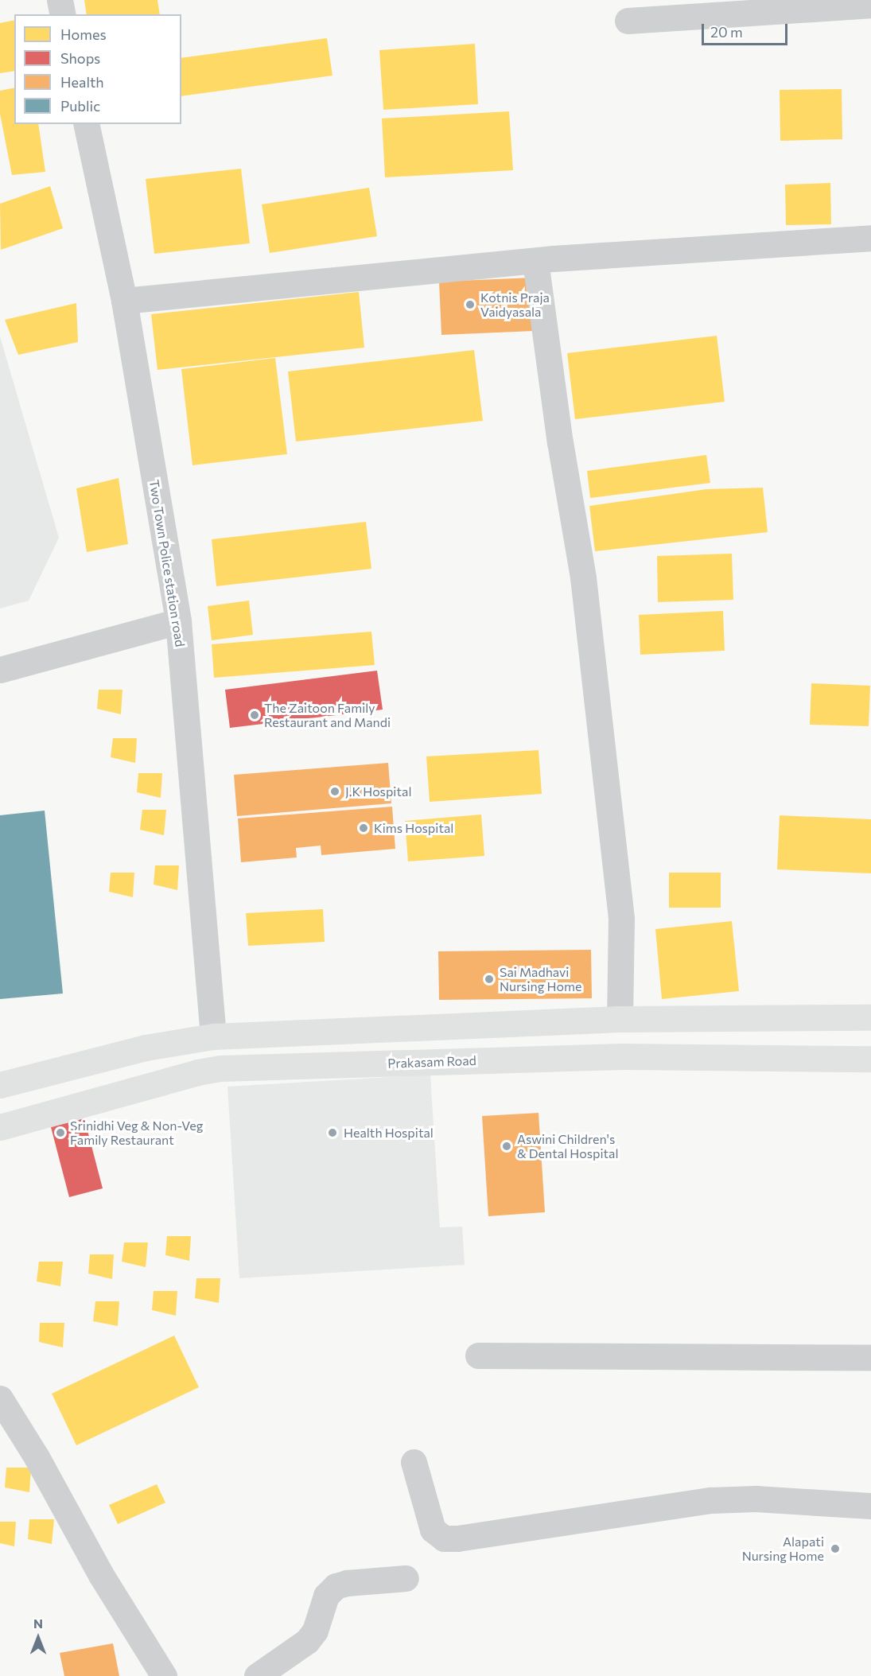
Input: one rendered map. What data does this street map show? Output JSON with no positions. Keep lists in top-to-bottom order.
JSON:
{
  "streets": {
    "main road": ["Prakasam Road"],
    "street": ["Two Town Police station road"]
  },
  "places": [
    "Kotnis Praja Vaidyasala",
    "The Zaitoon Family Restaurant and Mandi",
    "J.K Hospital",
    "Kims Hospital",
    "Sai Madhavi Nursing Home",
    "Srinidhi Veg & Non-Veg Family Restaurant",
    "Health Hospital",
    "Aswini Children's & Dental Hospital",
    "Alapati Nursing Home"
  ],
  "legend": [
    "Homes",
    "Shops",
    "Health",
    "Public"
  ],
  "scale_bar": "20 m",
  "north": "top"
}
